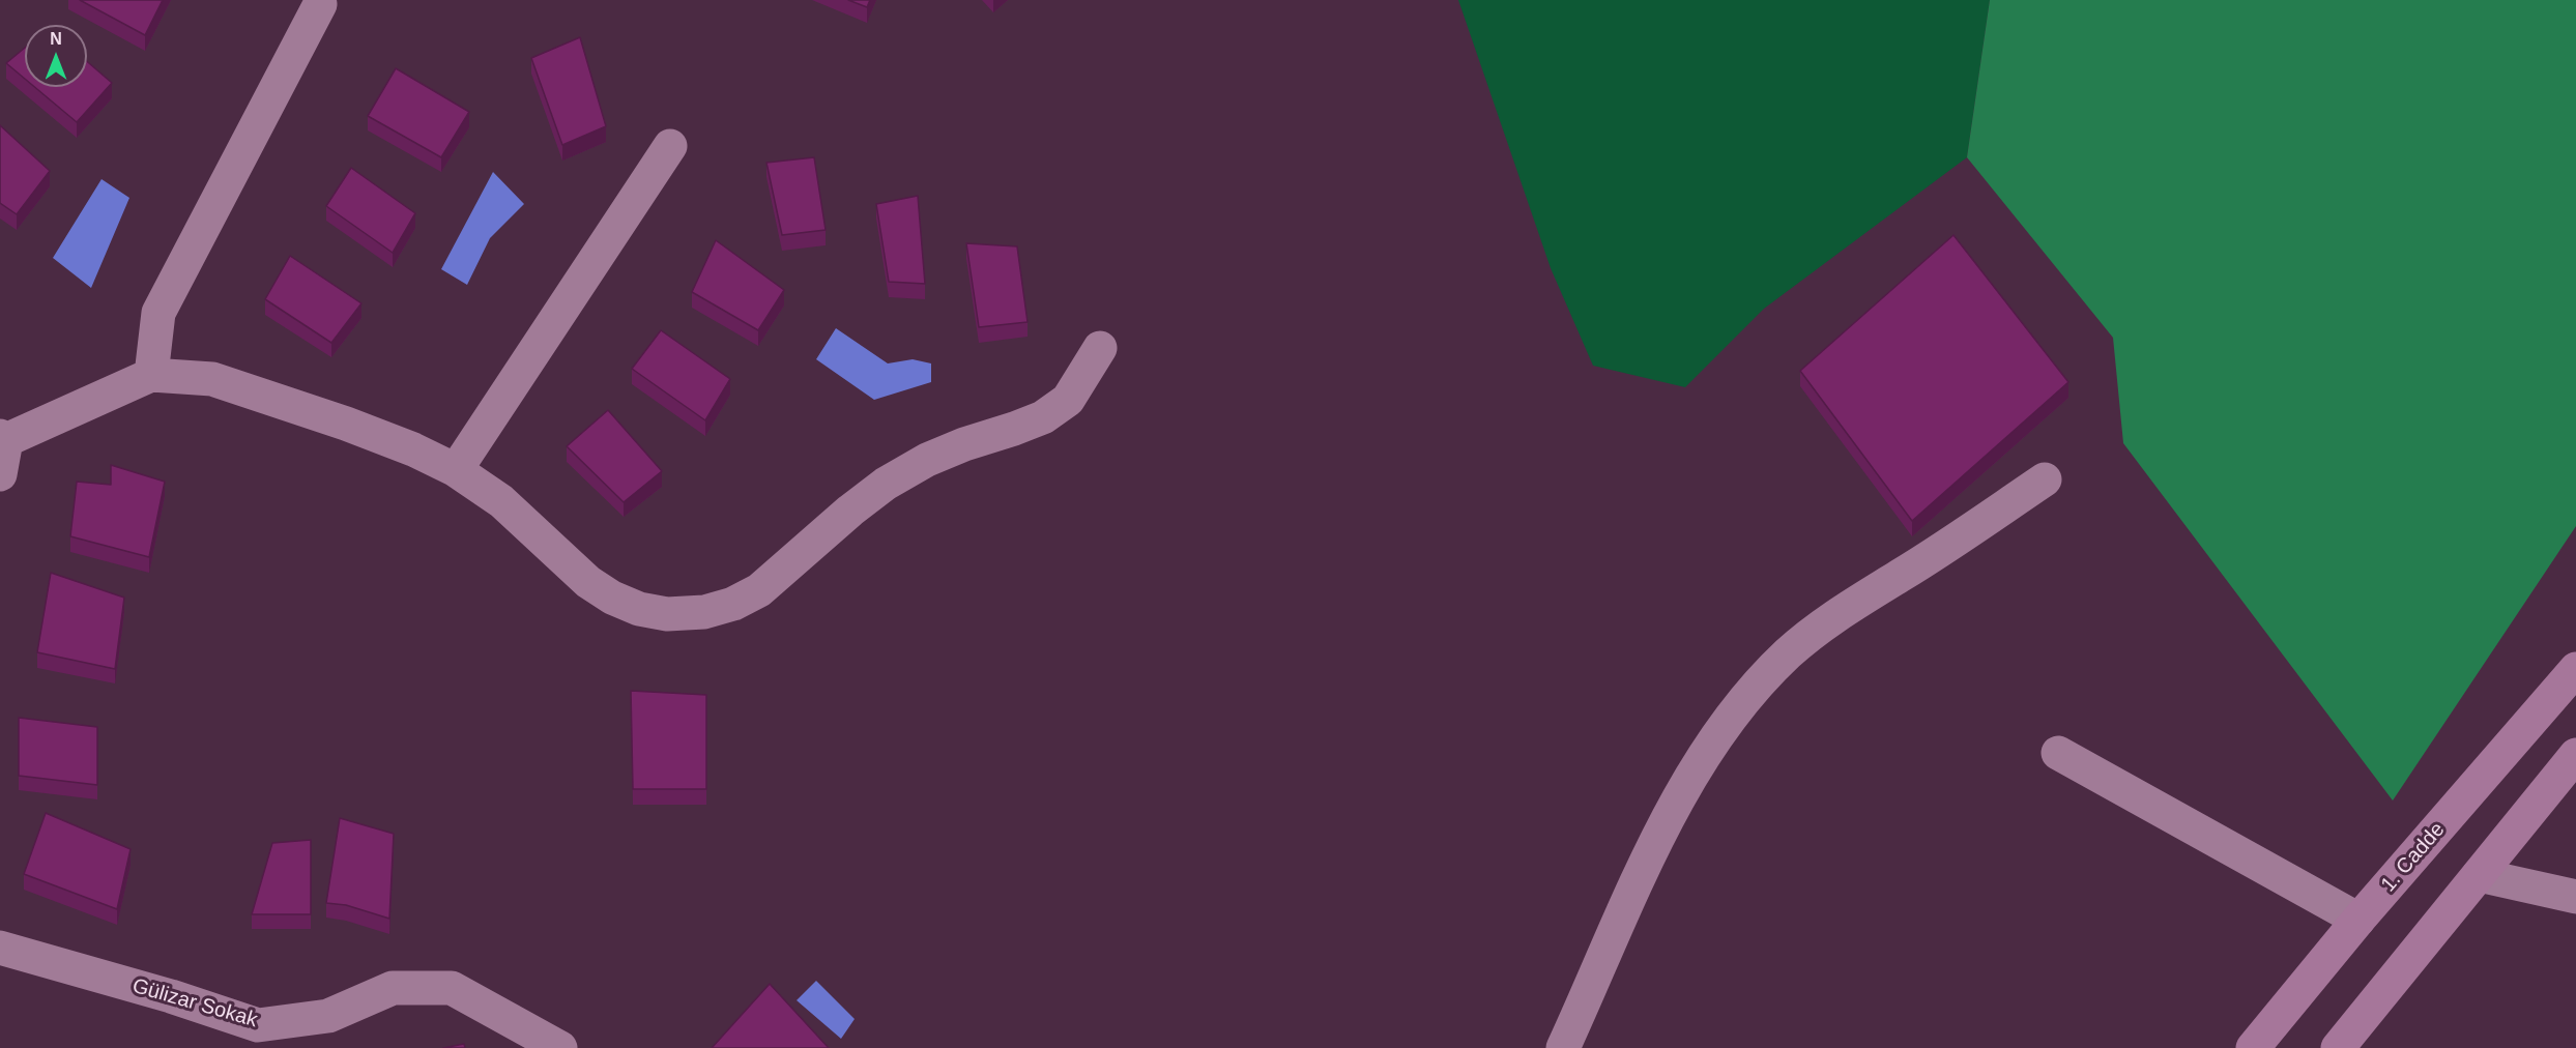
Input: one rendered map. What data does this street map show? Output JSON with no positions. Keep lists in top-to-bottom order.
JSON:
{
  "streets": {
    "main road": ["1. Cadde"],
    "street": ["Gülizar Sokak"]
  },
  "north": "top"
}
